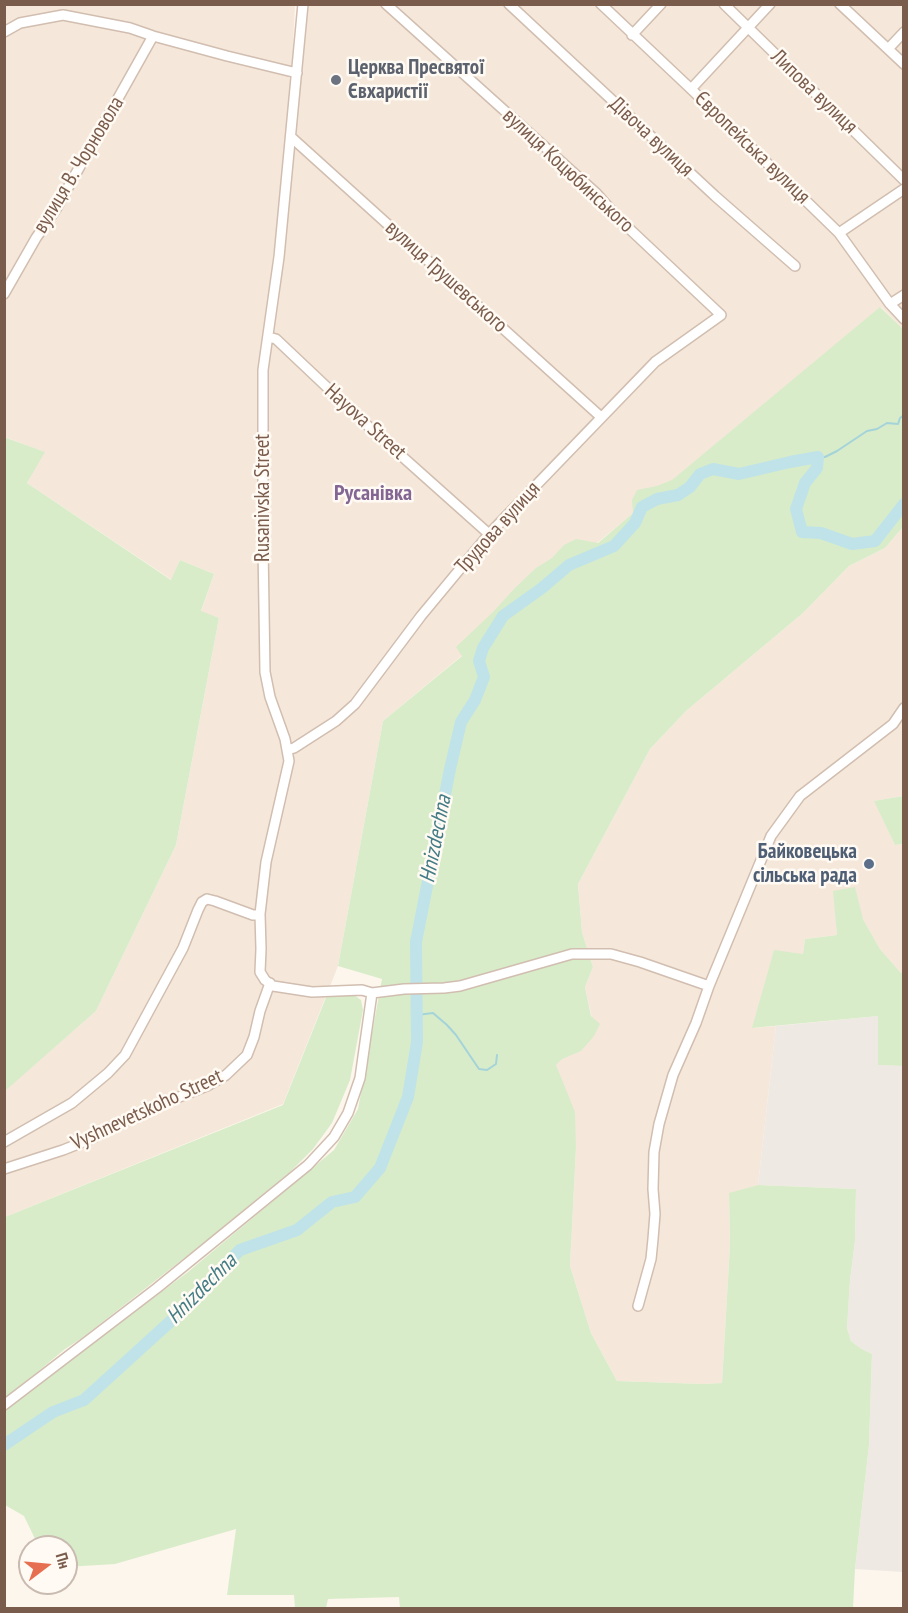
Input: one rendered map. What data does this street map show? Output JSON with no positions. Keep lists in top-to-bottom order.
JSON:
{
  "streets": {
    "street": [
      "Липова вулиця",
      "Дівоча вулиця",
      "Європейська вулиця",
      "вулиця В. Чорновола",
      "вулиця Коцюбинського",
      "вулиця Грушевського",
      "Hayova Street",
      "Rusanivska Street",
      "Трудова вулиця",
      "Vyshnevetskoho Street"
    ]
  },
  "crossings": [
    ["вулиця Коцюбинського", "Трудова вулиця"],
    ["вулиця Грушевського", "Rusanivska Street"],
    ["вулиця Грушевського", "Трудова вулиця"],
    ["Hayova Street", "Rusanivska Street"],
    ["Hayova Street", "Трудова вулиця"],
    ["Rusanivska Street", "Трудова вулиця"],
    ["Rusanivska Street", "Vyshnevetskoho Street"]
  ],
  "districts": ["Русанівка"],
  "water": ["Hnizdechna"],
  "places": ["Церква Пресвятої Євхаристії", "Байковецька сільська рада"],
  "north": "right"
}
